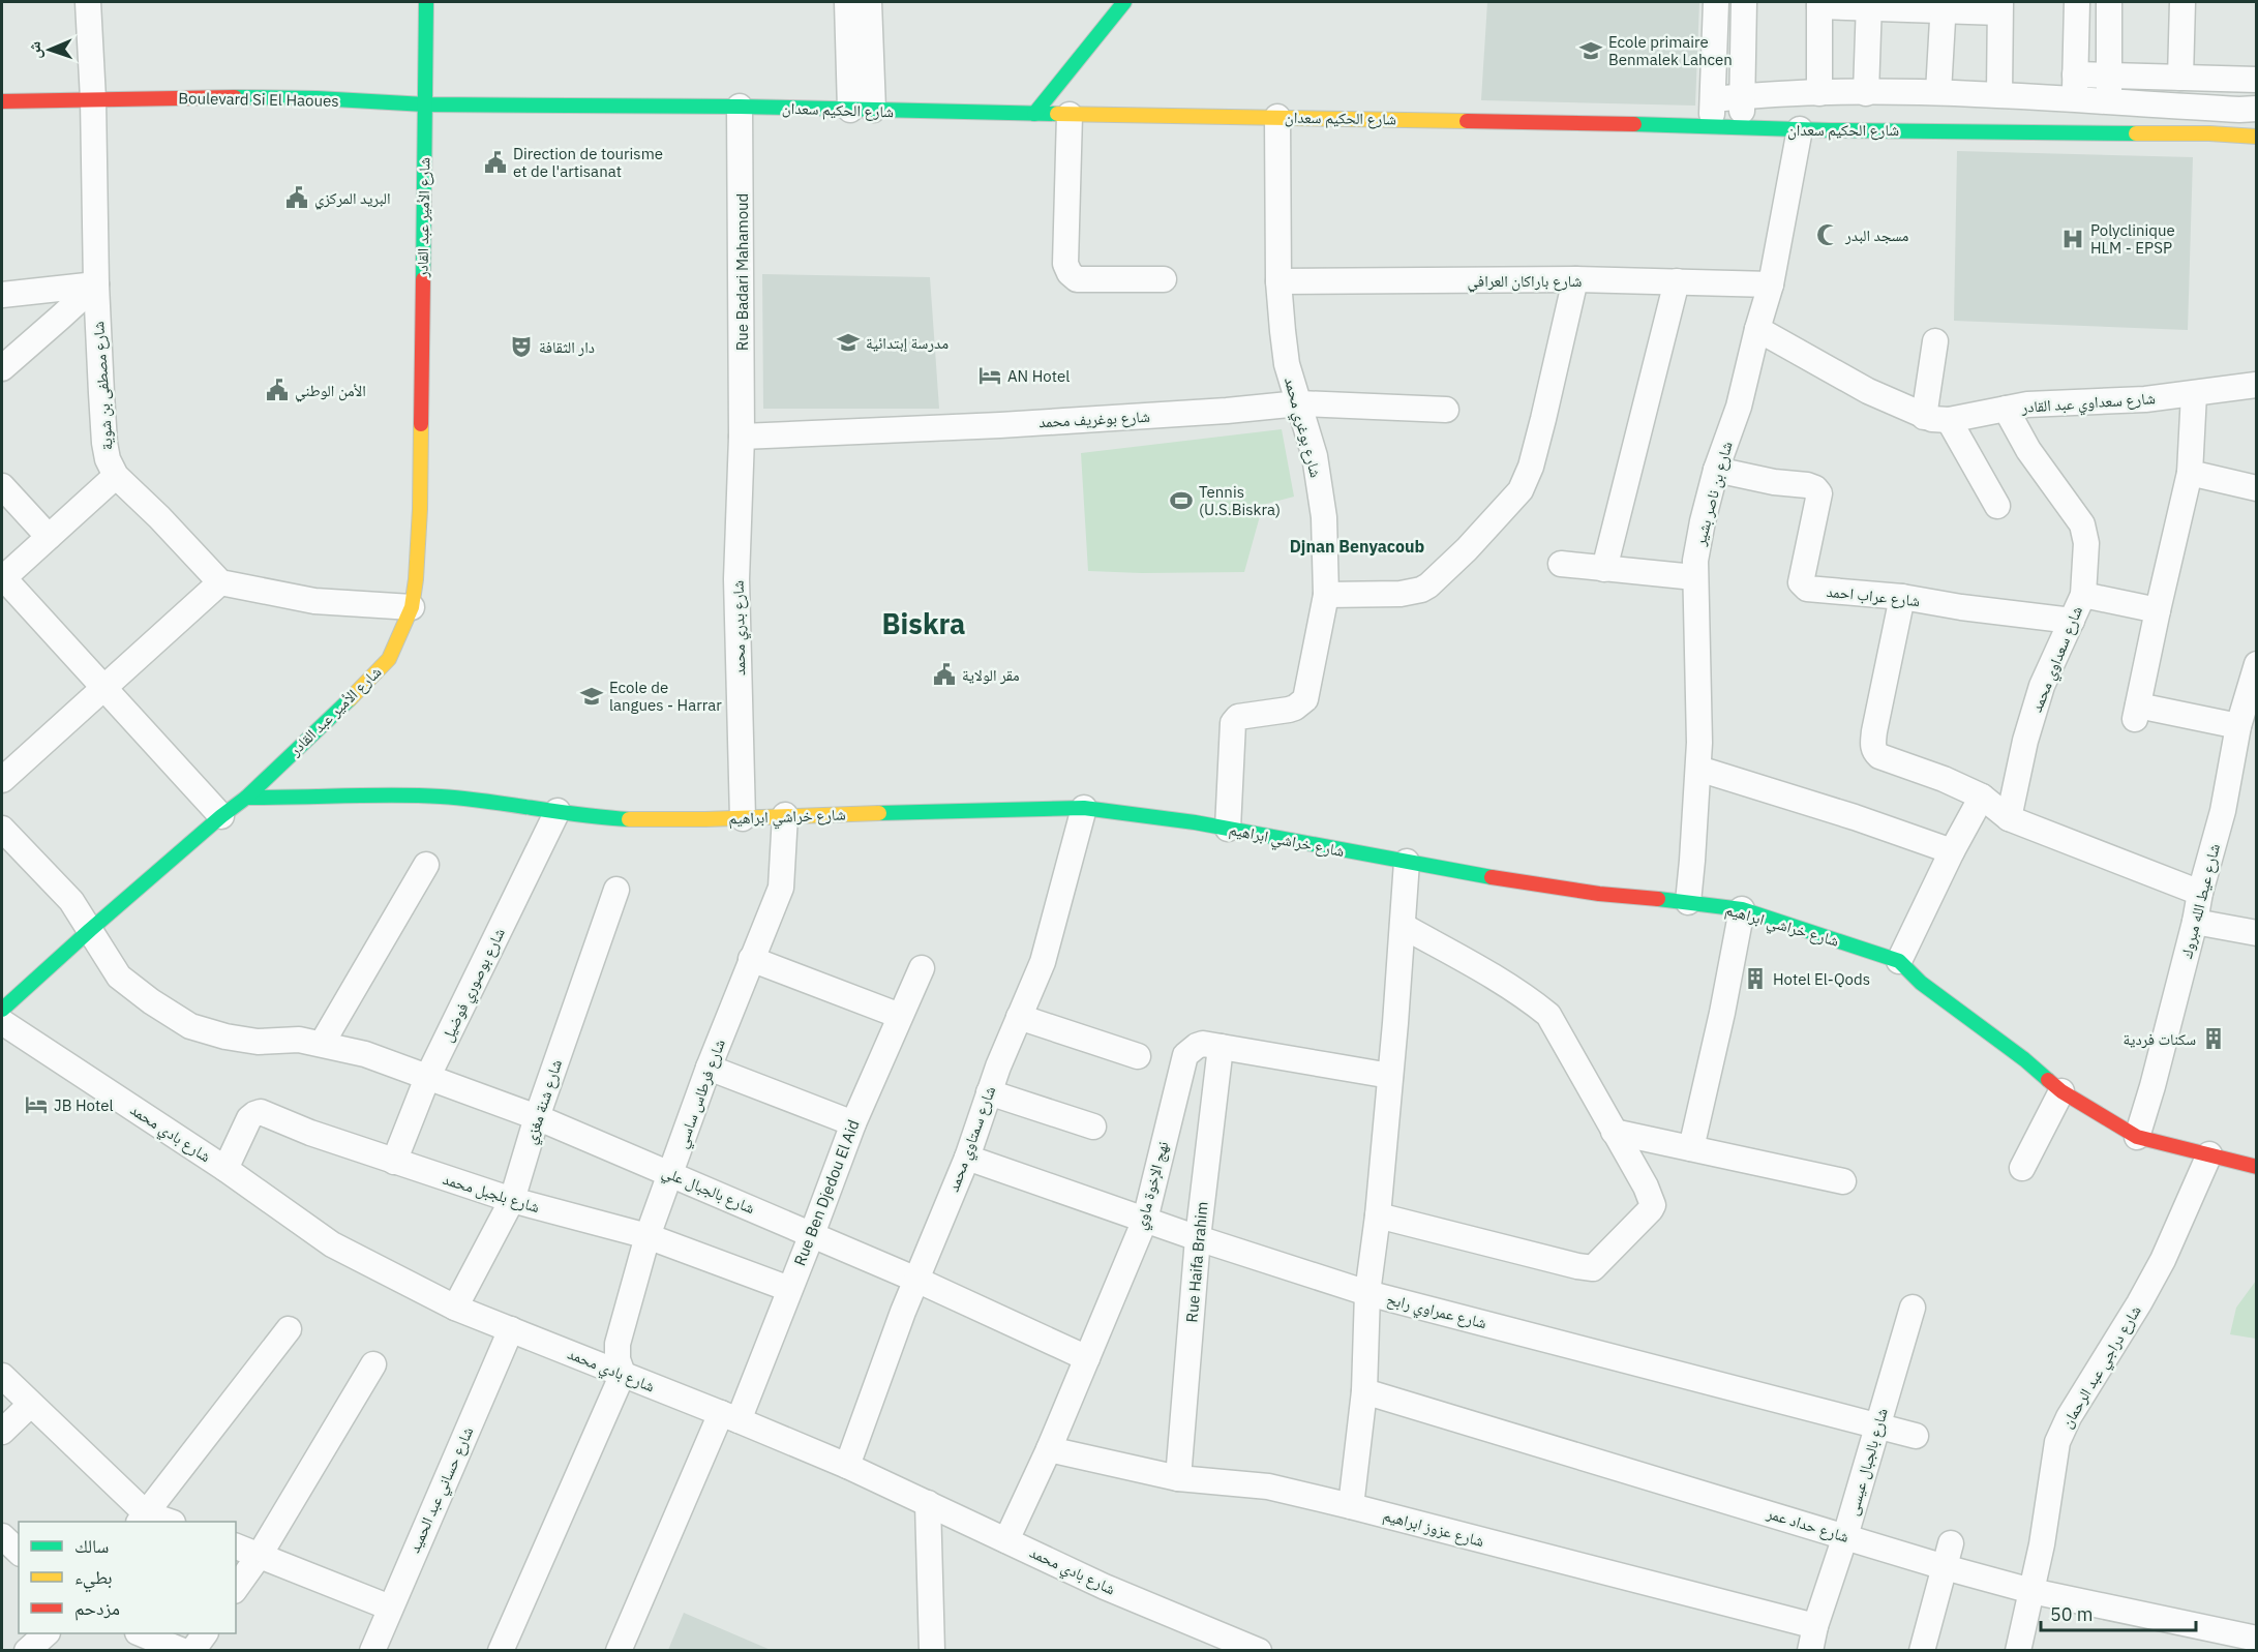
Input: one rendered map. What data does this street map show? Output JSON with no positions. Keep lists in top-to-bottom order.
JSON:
{
  "streets": {
    "street": [
      "Boulevard Si El Haoues",
      "شارع الحكيم سعدان",
      "شارع الأمير عبد القادر",
      "Rue Badari Mahamoud",
      "شارع باراكان العرافي",
      "شارع مصطفى بن شوية",
      "شارع سعداوي عبد القادر",
      "شارع بوغريف محمد",
      "شارع بوغري محمد",
      "شارع بن ناصر بشير",
      "شارع عراب احمد",
      "شارع بدري محمد",
      "شارع سعداوي محمد",
      "شارع خراشي ابراهيم",
      "شارع عيط الله مبروك",
      "شارع بوصوري فوضيل",
      "شارع فرطاس ساسي",
      "شارع شنة مغزي",
      "شارع بادي محمد",
      "شارع سمتاوي محمد",
      "نهج الإخوة ماوي",
      "شارع بالجبال علي",
      "شارع بلجبل محمد",
      "Rue Ben Djedou El Aid",
      "Rue Haifa Brahim",
      "شارع عمراوي رابح",
      "شارع دراجي عبد الرحمان",
      "شارع بالجبال عيسى",
      "شارع حساني عبد الحميد",
      "شارع حداد عمر",
      "شارع عزوز ابراهيم"
    ]
  },
  "crossings": [
    ["Boulevard Si El Haoues", "شارع الحكيم سعدان"],
    ["Boulevard Si El Haoues", "شارع الأمير عبد القادر"],
    ["Boulevard Si El Haoues", "شارع مصطفى بن شوية"],
    ["شارع الحكيم سعدان", "شارع الأمير عبد القادر"],
    ["شارع الحكيم سعدان", "Rue Badari Mahamoud"],
    ["شارع الحكيم سعدان", "شارع بوغري محمد"],
    ["شارع الحكيم سعدان", "شارع بن ناصر بشير"],
    ["شارع الأمير عبد القادر", "شارع خراشي ابراهيم"],
    ["شارع الأمير عبد القادر", "شارع بالجبال علي"],
    ["Rue Badari Mahamoud", "شارع بوغريف محمد"],
    ["Rue Badari Mahamoud", "شارع بدري محمد"],
    ["شارع باراكان العرافي", "شارع بوغري محمد"],
    ["شارع باراكان العرافي", "شارع بن ناصر بشير"],
    ["شارع سعداوي عبد القادر", "شارع بن ناصر بشير"],
    ["شارع سعداوي عبد القادر", "شارع سعداوي محمد"],
    ["شارع بوغريف محمد", "شارع بوغري محمد"],
    ["شارع بوغريف محمد", "شارع بدري محمد"],
    ["شارع بوغري محمد", "شارع خراشي ابراهيم"],
    ["شارع بن ناصر بشير", "شارع عراب احمد"],
    ["شارع بن ناصر بشير", "شارع خراشي ابراهيم"],
    ["شارع عراب احمد", "شارع سعداوي محمد"],
    ["شارع بدري محمد", "شارع خراشي ابراهيم"],
    ["شارع خراشي ابراهيم", "شارع عيط الله مبروك"],
    ["شارع خراشي ابراهيم", "شارع بوصوري فوضيل"],
    ["شارع خراشي ابراهيم", "شارع فرطاس ساسي"],
    ["شارع خراشي ابراهيم", "شارع سمتاوي محمد"],
    ["شارع خراشي ابراهيم", "شارع دراجي عبد الرحمان"],
    ["شارع بوصوري فوضيل", "شارع بالجبال علي"],
    ["شارع بوصوري فوضيل", "شارع بلجبل محمد"],
    ["شارع فرطاس ساسي", "شارع بادي محمد"],
    ["شارع فرطاس ساسي", "شارع بالجبال علي"],
    ["شارع فرطاس ساسي", "شارع بلجبل محمد"],
    ["شارع شنة مغزي", "شارع بادي محمد"],
    ["شارع شنة مغزي", "شارع بالجبال علي"],
    ["شارع شنة مغزي", "شارع بلجبل محمد"],
    ["شارع بادي محمد", "شارع سمتاوي محمد"],
    ["شارع بادي محمد", "نهج الإخوة ماوي"],
    ["شارع بادي محمد", "شارع بلجبل محمد"],
    ["شارع بادي محمد", "Rue Ben Djedou El Aid"],
    ["شارع بادي محمد", "شارع حساني عبد الحميد"],
    ["شارع سمتاوي محمد", "شارع بالجبال علي"],
    ["شارع سمتاوي محمد", "شارع عمراوي رابح"],
    ["نهج الإخوة ماوي", "شارع بالجبال علي"],
    ["نهج الإخوة ماوي", "Rue Haifa Brahim"],
    ["نهج الإخوة ماوي", "شارع عمراوي رابح"],
    ["نهج الإخوة ماوي", "شارع عزوز ابراهيم"],
    ["شارع بالجبال علي", "Rue Ben Djedou El Aid"],
    ["شارع بلجبل محمد", "Rue Ben Djedou El Aid"],
    ["Rue Haifa Brahim", "شارع عمراوي رابح"],
    ["Rue Haifa Brahim", "شارع عزوز ابراهيم"],
    ["شارع عمراوي رابح", "شارع بالجبال عيسى"],
    ["شارع دراجي عبد الرحمان", "شارع حداد عمر"],
    ["شارع بالجبال عيسى", "شارع حداد عمر"],
    ["شارع بالجبال عيسى", "شارع عزوز ابراهيم"]
  ],
  "districts": ["Djnan Benyacoub", "Biskra"],
  "places": {
    "school or university": ["Ecole primaire Benmalek Lahcen", "مدرسة إبتدائية", "Ecole de langues - Harrar"],
    "public building": [
      "Direction de tourisme et de l'artisanat",
      "البريد المركزي",
      "الأمن الوطني",
      "مقر الولاية"
    ],
    "mosque": ["مسجد البدر"],
    "hospital": ["Polyclinique HLM - EPSP"],
    "theatre": ["دار الثقافة"],
    "hotel": ["AN Hotel", "JB Hotel"],
    "sports": ["Tennis (U.S.Biskra)"],
    "building": ["Hotel El-Qods", "سكنات فردية"]
  },
  "legend": ["سالك", "بطيء", "مزدحم"],
  "scale_bar": "50 m",
  "north": "left"
}
